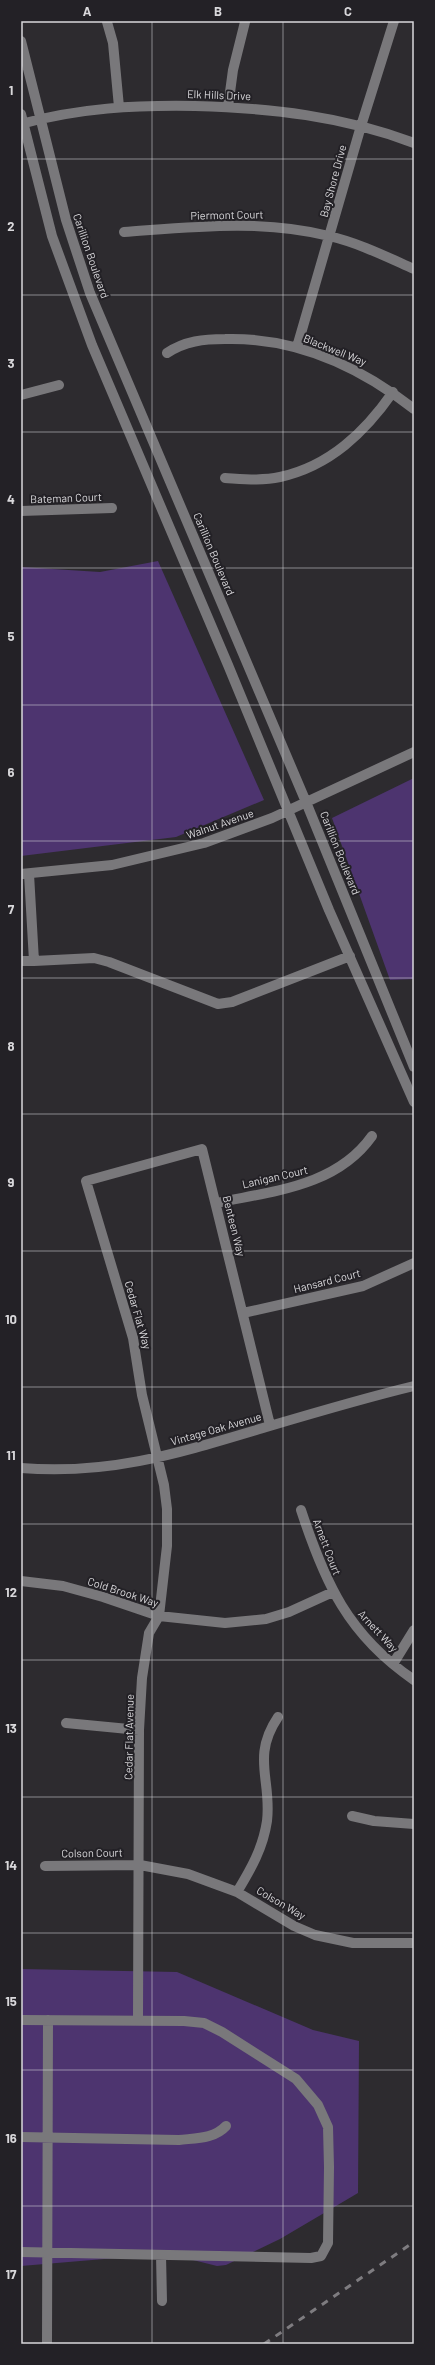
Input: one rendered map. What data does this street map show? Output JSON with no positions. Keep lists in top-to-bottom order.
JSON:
{
  "streets": {
    "street": [
      "Elk Hills Drive",
      "Bay Shore Drive",
      "Piermont Court",
      "Carillion Boulevard",
      "Blackwell Way",
      "Bateman Court",
      "Walnut Avenue",
      "Lanigan Court",
      "Benteen Way",
      "Hansard Court",
      "Cedar Flat Way",
      "Vintage Oak Avenue",
      "Arnett Court",
      "Cold Brook Way",
      "Arnett Way",
      "Cedar Flat Avenue",
      "Colson Court",
      "Colson Way"
    ]
  },
  "crossings": [
    ["Elk Hills Drive", "Bay Shore Drive"],
    ["Elk Hills Drive", "Carillion Boulevard"],
    ["Bay Shore Drive", "Piermont Court"],
    ["Bay Shore Drive", "Blackwell Way"],
    ["Carillion Boulevard", "Walnut Avenue"],
    ["Lanigan Court", "Benteen Way"],
    ["Benteen Way", "Hansard Court"],
    ["Benteen Way", "Cedar Flat Way"],
    ["Benteen Way", "Vintage Oak Avenue"],
    ["Cedar Flat Way", "Vintage Oak Avenue"],
    ["Cedar Flat Way", "Cedar Flat Avenue"],
    ["Vintage Oak Avenue", "Cedar Flat Avenue"],
    ["Arnett Court", "Cold Brook Way"],
    ["Arnett Court", "Arnett Way"],
    ["Cold Brook Way", "Arnett Way"],
    ["Cold Brook Way", "Cedar Flat Avenue"],
    ["Cedar Flat Avenue", "Colson Court"],
    ["Cedar Flat Avenue", "Colson Way"],
    ["Colson Court", "Colson Way"]
  ],
  "grid": {
    "columns": ["A", "B", "C"],
    "rows": [
      "1",
      "2",
      "3",
      "4",
      "5",
      "6",
      "7",
      "8",
      "9",
      "10",
      "11",
      "12",
      "13",
      "14",
      "15",
      "16",
      "17"
    ]
  }
}
